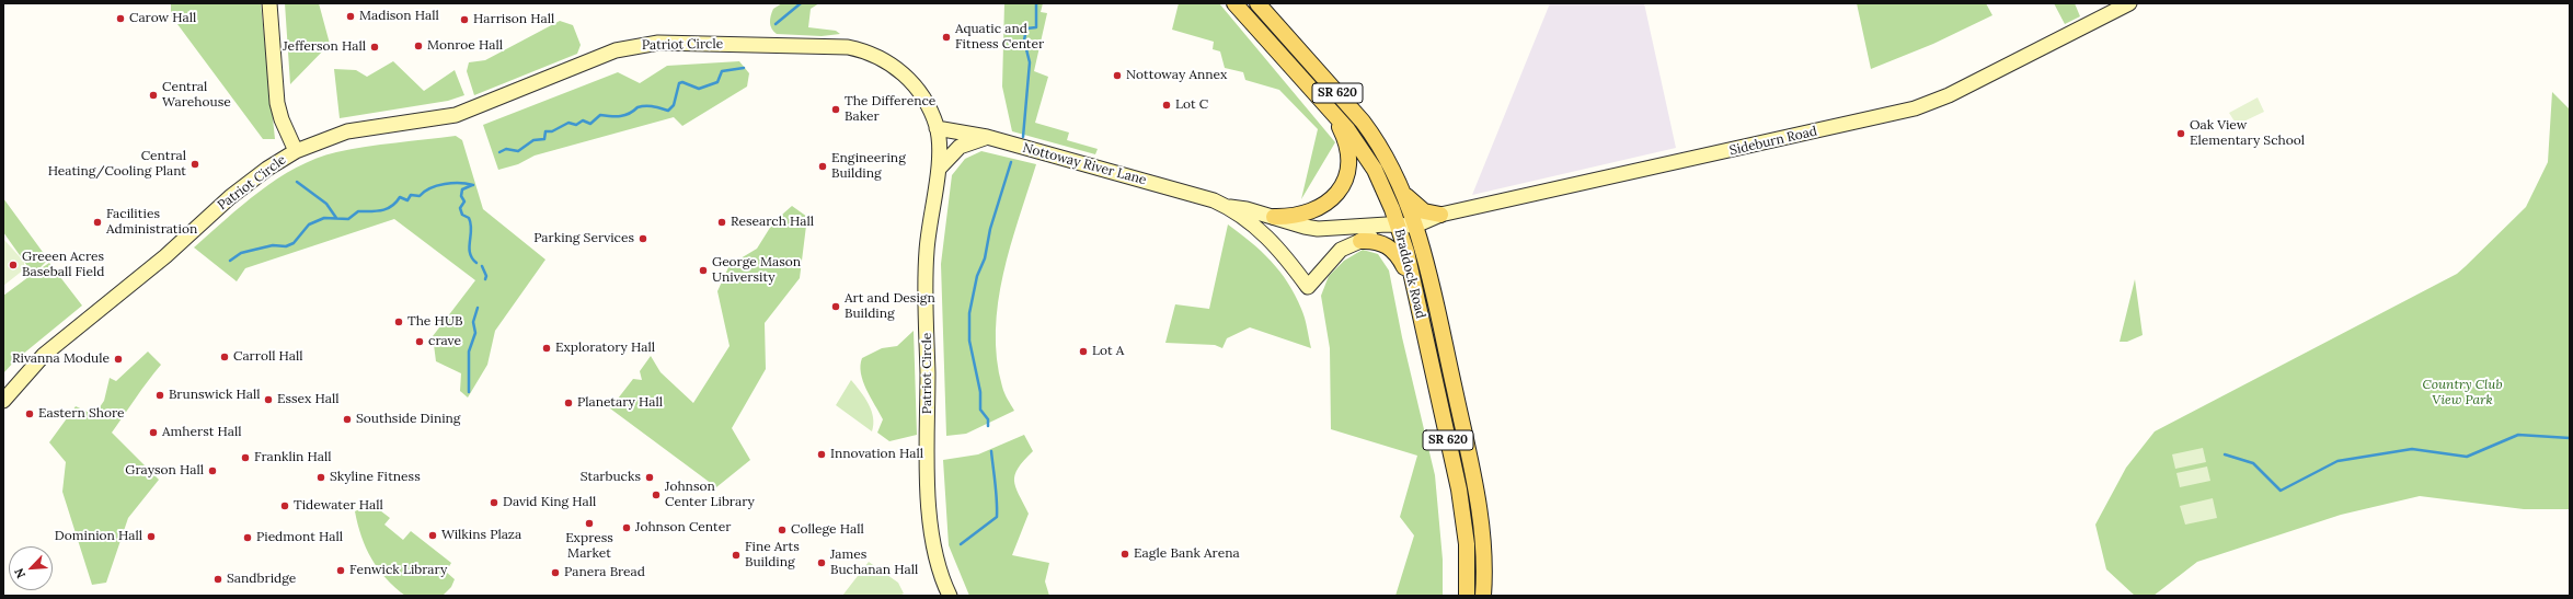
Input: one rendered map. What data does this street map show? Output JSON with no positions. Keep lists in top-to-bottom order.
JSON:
{
  "streets": {
    "main road": ["SR 620", "Braddock Road"],
    "street": ["Patriot Circle", "Sideburn Road", "Nottoway River Lane"]
  },
  "crossings": [
    ["Patriot Circle", "Nottoway River Lane"],
    ["Sideburn Road", "Nottoway River Lane"],
    ["Sideburn Road", "Braddock Road"],
    ["Nottoway River Lane", "Braddock Road"]
  ],
  "parks": ["Country Club View Park"],
  "places": [
    "Madison Hall",
    "Carow Hall",
    "Harrison Hall",
    "Aquatic and Fitness Center",
    "Monroe Hall",
    "Jefferson Hall",
    "Nottoway Annex",
    "Central Warehouse",
    "Lot C",
    "The Difference Baker",
    "Oak View Elementary School",
    "Central Heating/Cooling Plant",
    "Engineering Building",
    "Facilities Administration",
    "Research Hall",
    "Parking Services",
    "Greeen Acres Baseball Field",
    "George Mason University",
    "Art and Design Building",
    "The HUB",
    "crave",
    "Exploratory Hall",
    "Lot A",
    "Carroll Hall",
    "Rivanna Module",
    "Brunswick Hall",
    "Essex Hall",
    "Planetary Hall",
    "Eastern Shore",
    "Southside Dining",
    "Amherst Hall",
    "Innovation Hall",
    "Franklin Hall",
    "Grayson Hall",
    "Skyline Fitness",
    "Starbucks",
    "Johnson Center Library",
    "David King Hall",
    "Tidewater Hall",
    "Express Market",
    "Johnson Center",
    "College Hall",
    "Wilkins Plaza",
    "Dominion Hall",
    "Piedmont Hall",
    "Eagle Bank Arena",
    "Fine Arts Building",
    "James Buchanan Hall",
    "Fenwick Library",
    "Panera Bread",
    "Sandbridge"
  ],
  "north": "bottom left"
}
